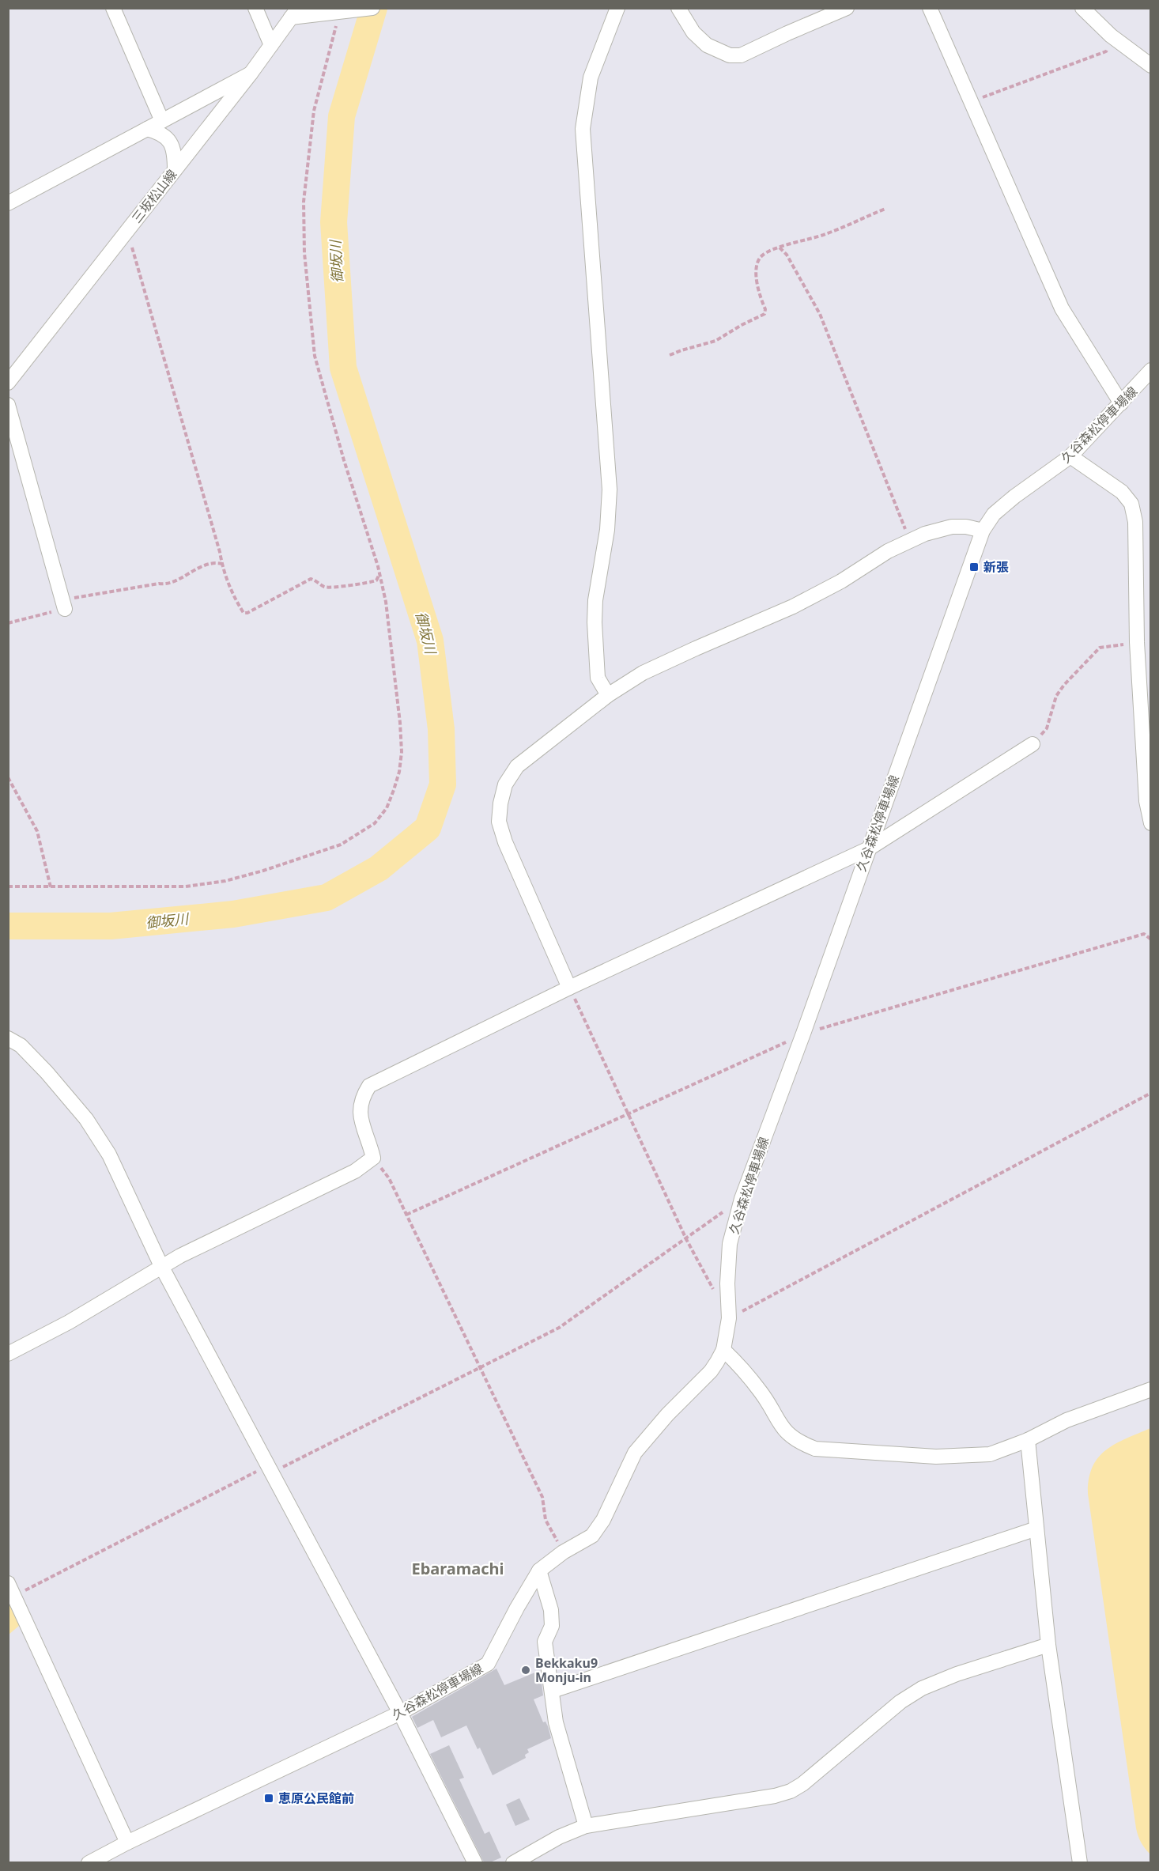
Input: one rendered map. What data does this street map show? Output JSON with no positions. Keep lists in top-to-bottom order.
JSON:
{
  "streets": {
    "street": ["三坂松山線", "久谷森松停車場線"]
  },
  "districts": ["Ebaramachi"],
  "water": ["御坂川"],
  "places": {
    "transit": ["新張", "恵原公民館前"],
    "other": ["Bekkaku9 Monju-in"]
  }
}
